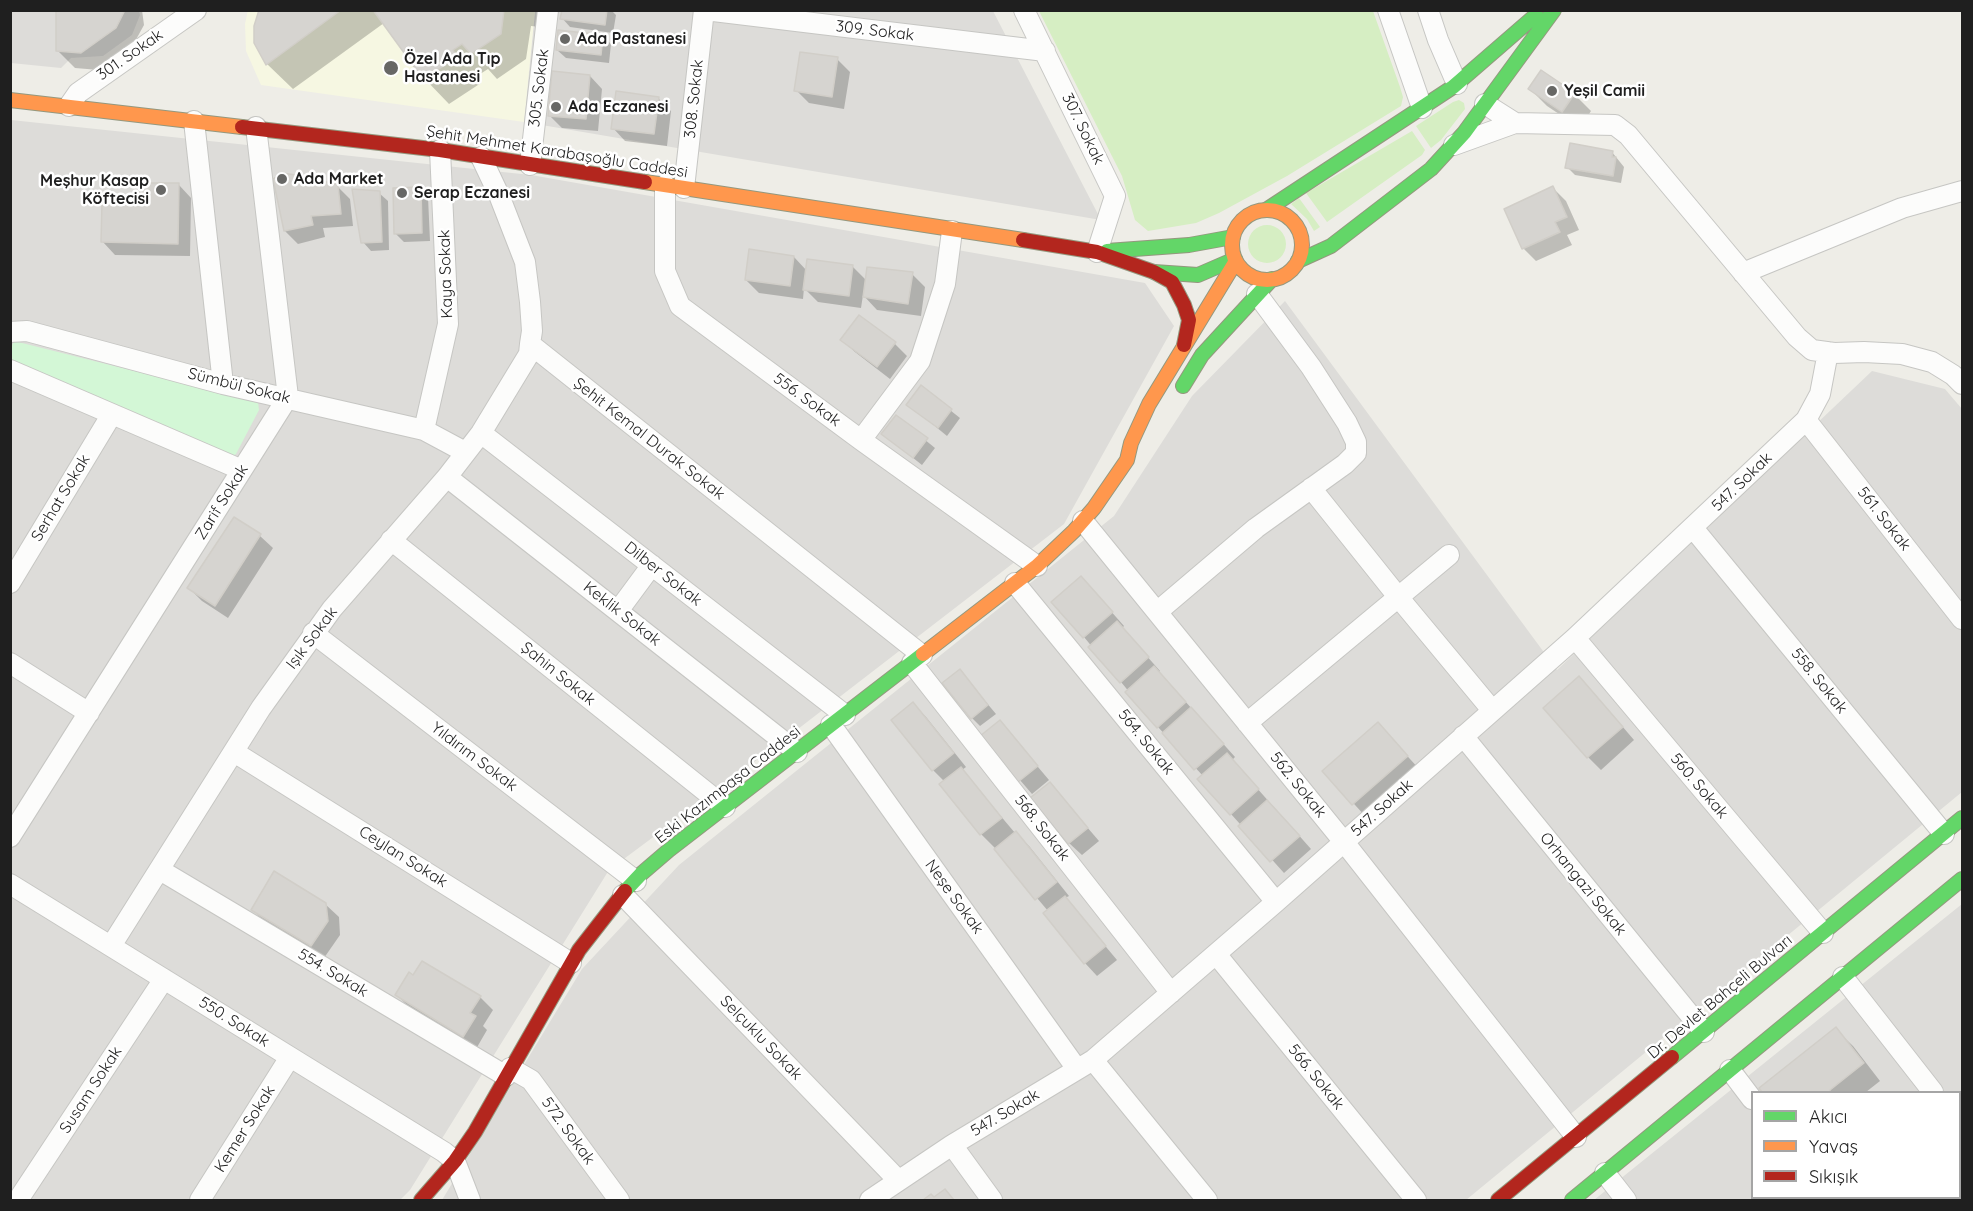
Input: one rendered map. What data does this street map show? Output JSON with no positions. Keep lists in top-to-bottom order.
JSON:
{
  "streets": {
    "street": [
      "309. Sokak",
      "301. Sokak",
      "305. Sokak",
      "308. Sokak",
      "307. Sokak",
      "Şehit Mehmet Karabaşoğlu Caddesi",
      "Kaya Sokak",
      "Sümbül Sokak",
      "556. Sokak",
      "Şehit Kemal Durak Sokak",
      "547. Sokak",
      "Serhat Sokak",
      "Zarif Sokak",
      "561. Sokak",
      "Dilber Sokak",
      "Keklik Sokak",
      "Işık Sokak",
      "Şahin Sokak",
      "558. Sokak",
      "564. Sokak",
      "Yıldırım Sokak",
      "Eski Kazımpaşa Caddesi",
      "562. Sokak",
      "560. Sokak",
      "568. Sokak",
      "Ceylan Sokak",
      "Orhangazi Sokak",
      "Neşe Sokak",
      "554. Sokak",
      "Dr. Devlet Bahçeli Bulvarı",
      "550. Sokak",
      "Selçuklu Sokak",
      "566. Sokak",
      "Susam Sokak",
      "Kemer Sokak",
      "572. Sokak"
    ]
  },
  "crossings": [
    ["309. Sokak", "308. Sokak"],
    ["309. Sokak", "307. Sokak"],
    ["301. Sokak", "Şehit Mehmet Karabaşoğlu Caddesi"],
    ["305. Sokak", "Şehit Mehmet Karabaşoğlu Caddesi"],
    ["308. Sokak", "Şehit Mehmet Karabaşoğlu Caddesi"],
    ["308. Sokak", "556. Sokak"],
    ["307. Sokak", "Şehit Mehmet Karabaşoğlu Caddesi"],
    ["Şehit Mehmet Karabaşoğlu Caddesi", "Kaya Sokak"],
    ["Şehit Mehmet Karabaşoğlu Caddesi", "556. Sokak"],
    ["Şehit Mehmet Karabaşoğlu Caddesi", "Eski Kazımpaşa Caddesi"],
    ["Kaya Sokak", "Sümbül Sokak"],
    ["Sümbül Sokak", "Zarif Sokak"],
    ["Sümbül Sokak", "Işık Sokak"],
    ["556. Sokak", "Eski Kazımpaşa Caddesi"],
    ["Şehit Kemal Durak Sokak", "Işık Sokak"],
    ["Şehit Kemal Durak Sokak", "Eski Kazımpaşa Caddesi"],
    ["Şehit Kemal Durak Sokak", "568. Sokak"],
    ["547. Sokak", "561. Sokak"],
    ["547. Sokak", "558. Sokak"],
    ["547. Sokak", "564. Sokak"],
    ["547. Sokak", "562. Sokak"],
    ["547. Sokak", "560. Sokak"],
    ["547. Sokak", "568. Sokak"],
    ["547. Sokak", "Orhangazi Sokak"],
    ["547. Sokak", "Neşe Sokak"],
    ["547. Sokak", "Selçuklu Sokak"],
    ["547. Sokak", "566. Sokak"],
    ["Dilber Sokak", "Işık Sokak"],
    ["Dilber Sokak", "Eski Kazımpaşa Caddesi"],
    ["Dilber Sokak", "Neşe Sokak"],
    ["Keklik Sokak", "Işık Sokak"],
    ["Keklik Sokak", "Eski Kazımpaşa Caddesi"],
    ["Işık Sokak", "Şahin Sokak"],
    ["Işık Sokak", "Yıldırım Sokak"],
    ["Işık Sokak", "Ceylan Sokak"],
    ["Işık Sokak", "554. Sokak"],
    ["Işık Sokak", "550. Sokak"],
    ["Şahin Sokak", "Eski Kazımpaşa Caddesi"],
    ["558. Sokak", "Dr. Devlet Bahçeli Bulvarı"],
    ["564. Sokak", "Eski Kazımpaşa Caddesi"],
    ["Yıldırım Sokak", "Eski Kazımpaşa Caddesi"],
    ["Yıldırım Sokak", "Selçuklu Sokak"],
    ["Eski Kazımpaşa Caddesi", "562. Sokak"],
    ["Eski Kazımpaşa Caddesi", "568. Sokak"],
    ["Eski Kazımpaşa Caddesi", "Ceylan Sokak"],
    ["Eski Kazımpaşa Caddesi", "Neşe Sokak"],
    ["Eski Kazımpaşa Caddesi", "554. Sokak"],
    ["Eski Kazımpaşa Caddesi", "550. Sokak"],
    ["Eski Kazımpaşa Caddesi", "Selçuklu Sokak"],
    ["Eski Kazımpaşa Caddesi", "572. Sokak"],
    ["562. Sokak", "Dr. Devlet Bahçeli Bulvarı"],
    ["560. Sokak", "Dr. Devlet Bahçeli Bulvarı"],
    ["Orhangazi Sokak", "Dr. Devlet Bahçeli Bulvarı"],
    ["554. Sokak", "572. Sokak"],
    ["550. Sokak", "Susam Sokak"],
    ["550. Sokak", "Kemer Sokak"]
  ],
  "places": [
    "Ada Pastanesi",
    "Özel Ada Tıp Hastanesi",
    "Yeşil Camii",
    "Ada Eczanesi",
    "Ada Market",
    "Meşhur Kasap Köftecisi",
    "Serap Eczanesi"
  ],
  "legend": ["Akıcı", "Yavaş", "Sıkışık"]
}
